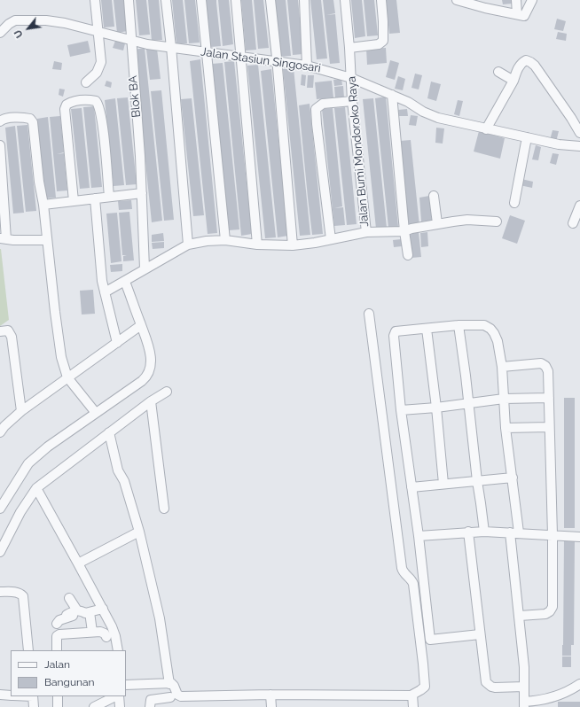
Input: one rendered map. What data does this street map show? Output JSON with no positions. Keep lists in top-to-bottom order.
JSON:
{
  "streets": {
    "street": ["Jalan Stasiun Singosari", "Blok BA", "Jalan Bumi Mondoroko Raya"]
  },
  "crossings": [
    ["Jalan Stasiun Singosari", "Blok BA"],
    ["Jalan Stasiun Singosari", "Jalan Bumi Mondoroko Raya"],
    ["Blok BA", "Jalan Bumi Mondoroko Raya"]
  ],
  "legend": ["Jalan", "Bangunan"],
  "north": "bottom left"
}
